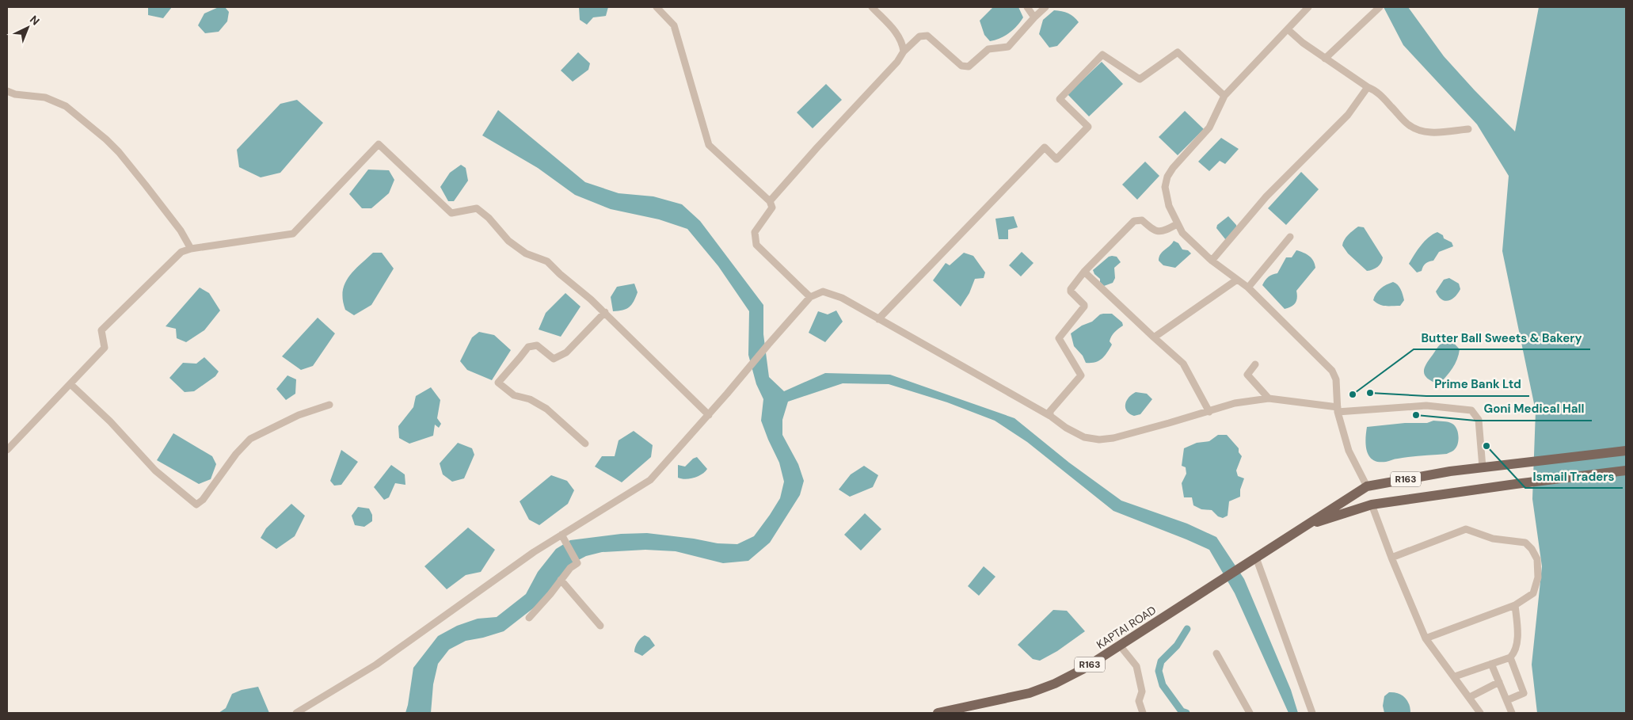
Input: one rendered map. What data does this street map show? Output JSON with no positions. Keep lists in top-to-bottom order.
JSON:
{
  "streets": {
    "main road": ["R163", "KAPTAI ROAD"]
  },
  "crossings": [
    ["R163", "KAPTAI ROAD"]
  ],
  "places": [
    "Prime Bank Ltd",
    "Butter Ball Sweets & Bakery",
    "Goni Medical Hall",
    "Ismail Traders"
  ],
  "north": "top right"
}
